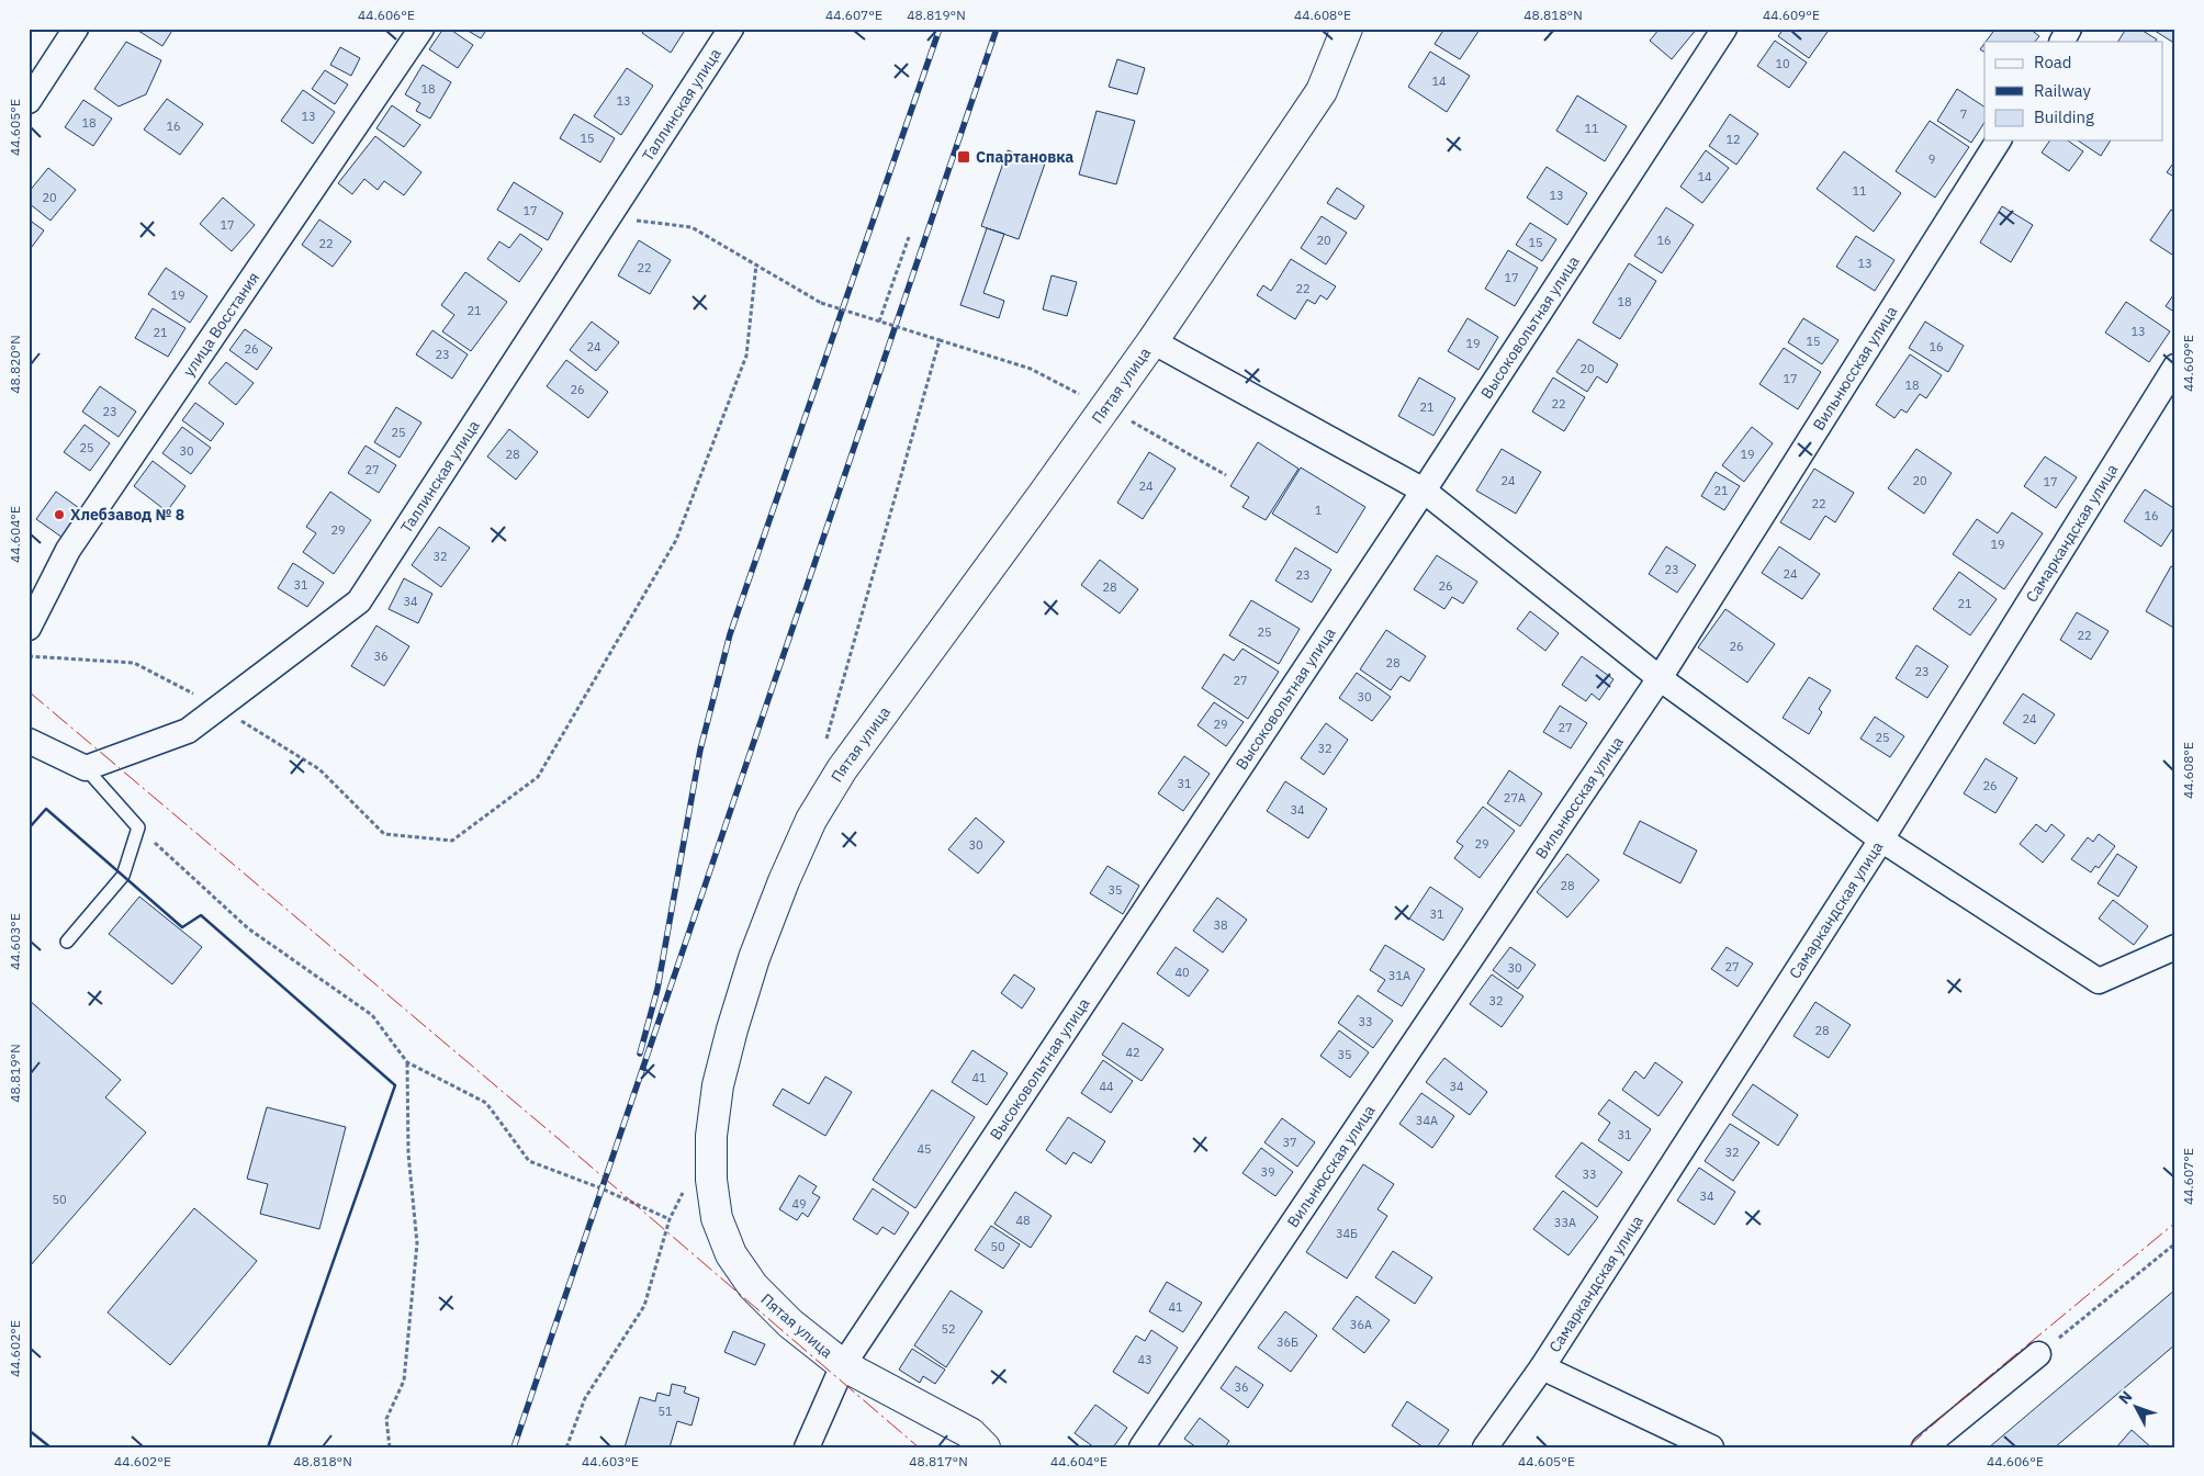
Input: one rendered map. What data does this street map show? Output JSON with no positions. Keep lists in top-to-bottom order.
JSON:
{
  "streets": {
    "street": [
      "Таллинская улица",
      "улица Восстания",
      "Высоковольтная улица",
      "Вильнюсская улица",
      "Пятая улица",
      "Самаркандская улица"
    ]
  },
  "crossings": [
    ["Высоковольтная улица", "Пятая улица"]
  ],
  "places": {
    "transit": ["Спартановка"],
    "other": ["Хлебзавод № 8"]
  },
  "house_numbers": [
    "10",
    "14",
    "18",
    "13",
    "7",
    "13",
    "18",
    "16",
    "11",
    "15",
    "12",
    "9",
    "14",
    "11",
    "13",
    "20",
    "17",
    "17",
    "20",
    "16",
    "15",
    "22",
    "13",
    "22",
    "17",
    "22",
    "19",
    "18",
    "21",
    "13",
    "21",
    "15",
    "19",
    "24",
    "16",
    "26",
    "23",
    "20",
    "17",
    "18",
    "26",
    "22",
    "21",
    "23",
    "25",
    "25",
    "30",
    "28",
    "19",
    "27",
    "24",
    "20",
    "17",
    "24",
    "21",
    "22",
    "1",
    "16",
    "29",
    "19",
    "32",
    "23",
    "24",
    "23",
    "31",
    "26",
    "28",
    "34",
    "21",
    "25",
    "22",
    "26",
    "36",
    "28",
    "23",
    "27",
    "30",
    "24",
    "29",
    "27",
    "25",
    "32",
    "31",
    "26",
    "27А",
    "34",
    "29",
    "30",
    "28",
    "35",
    "31",
    "38",
    "27",
    "30",
    "40",
    "31А",
    "32",
    "33",
    "28",
    "42",
    "35",
    "41",
    "44",
    "34",
    "34А",
    "31",
    "37",
    "45",
    "32",
    "39",
    "33",
    "34",
    "50",
    "49",
    "48",
    "33А",
    "34Б",
    "50",
    "41",
    "36А",
    "52",
    "36Б",
    "43",
    "36",
    "51"
  ],
  "legend": ["Road", "Railway", "Building"],
  "north": "top left",
  "coordinates": [
    "44.606°E",
    "44.607°E",
    "48.819°N",
    "44.608°E",
    "48.818°N",
    "44.609°E",
    "44.605°E",
    "48.820°N",
    "44.604°E",
    "44.603°E",
    "44.602°E",
    "48.817°N"
  ]
}
